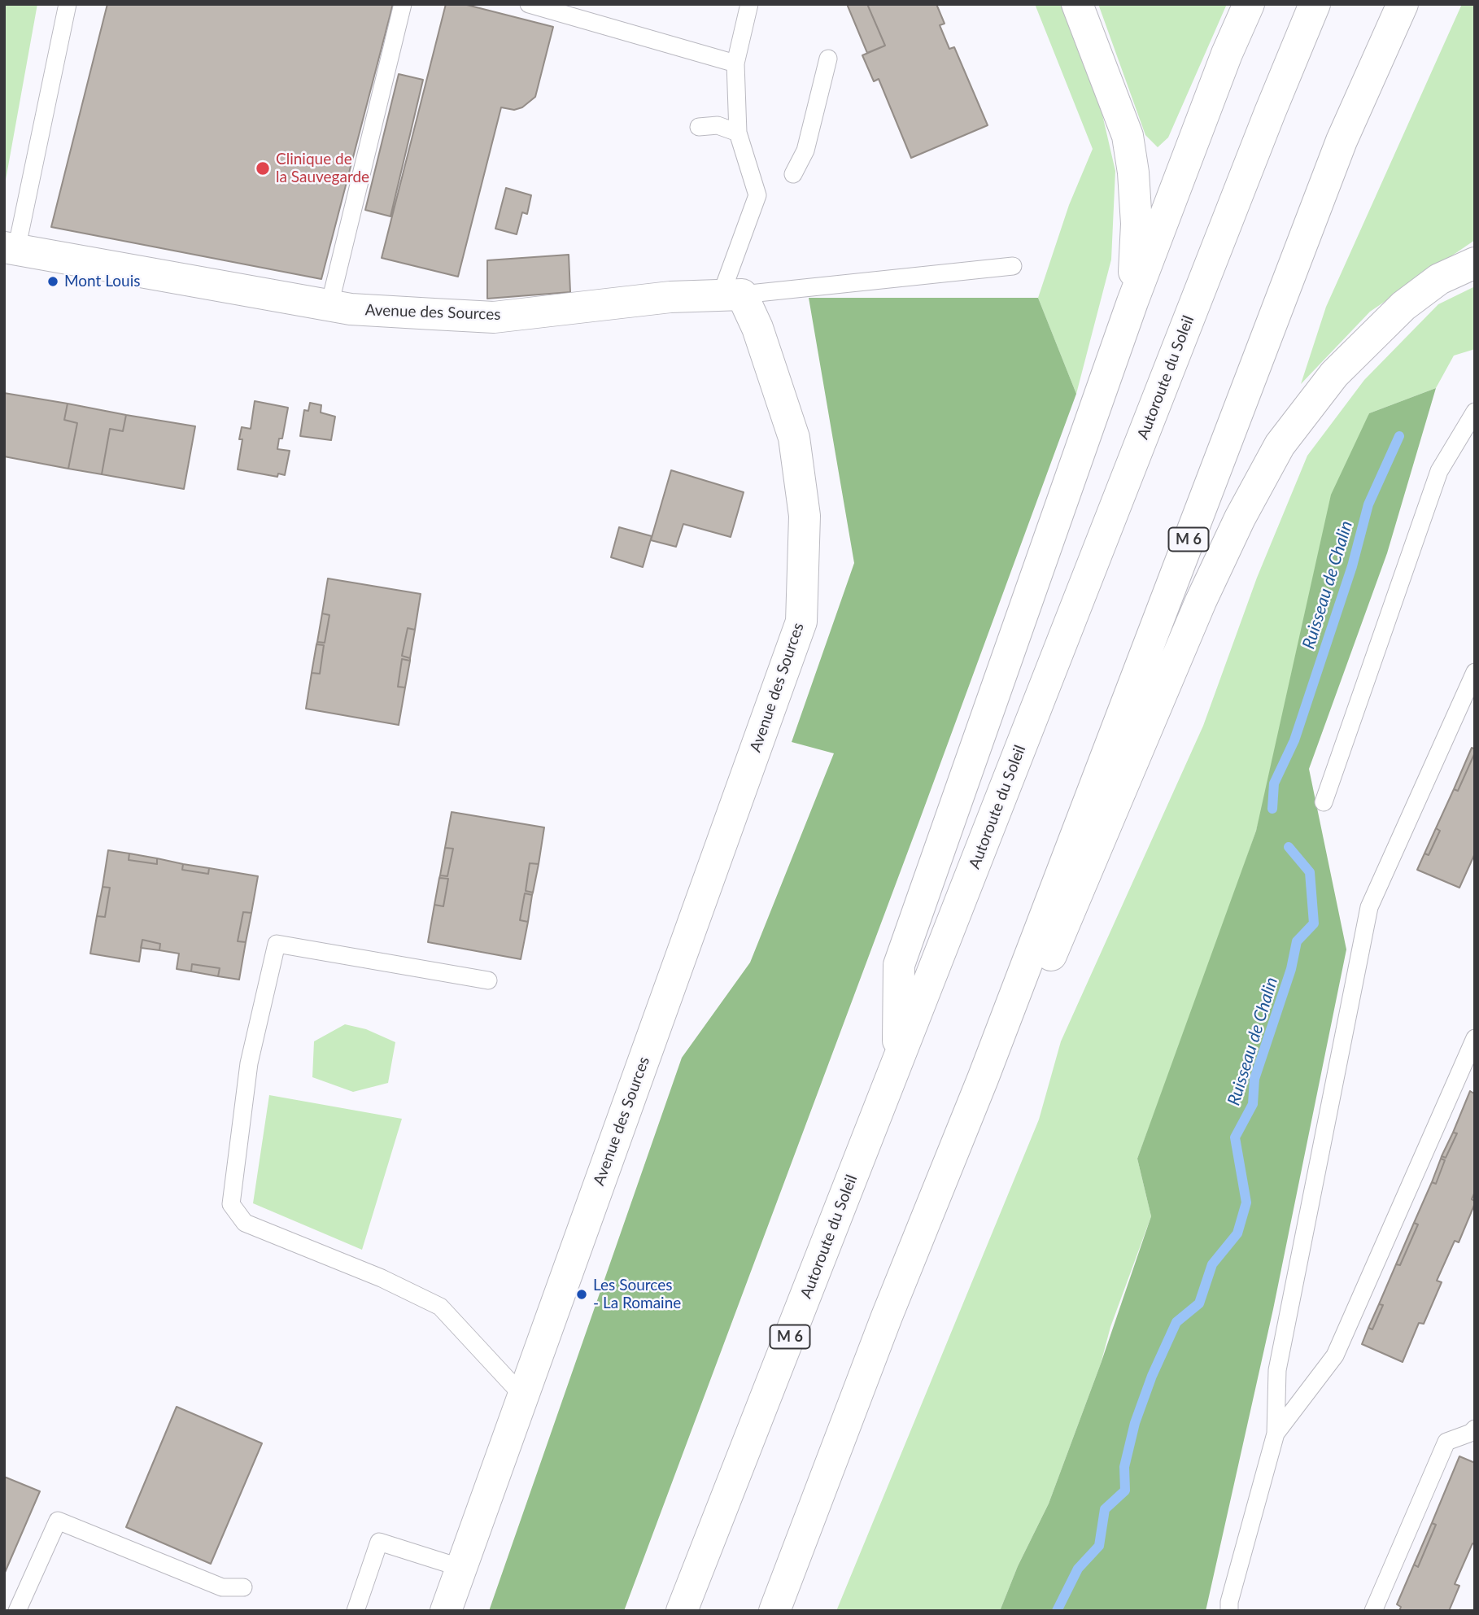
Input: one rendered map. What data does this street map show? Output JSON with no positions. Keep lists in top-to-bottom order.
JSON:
{
  "streets": {
    "main road": ["Avenue des Sources", "Autoroute du Soleil", "M 6"]
  },
  "water": ["Ruisseau de Chalin"],
  "places": ["Clinique de la Sauvegarde", "Mont Louis", "Les Sources - La Romaine"]
}
